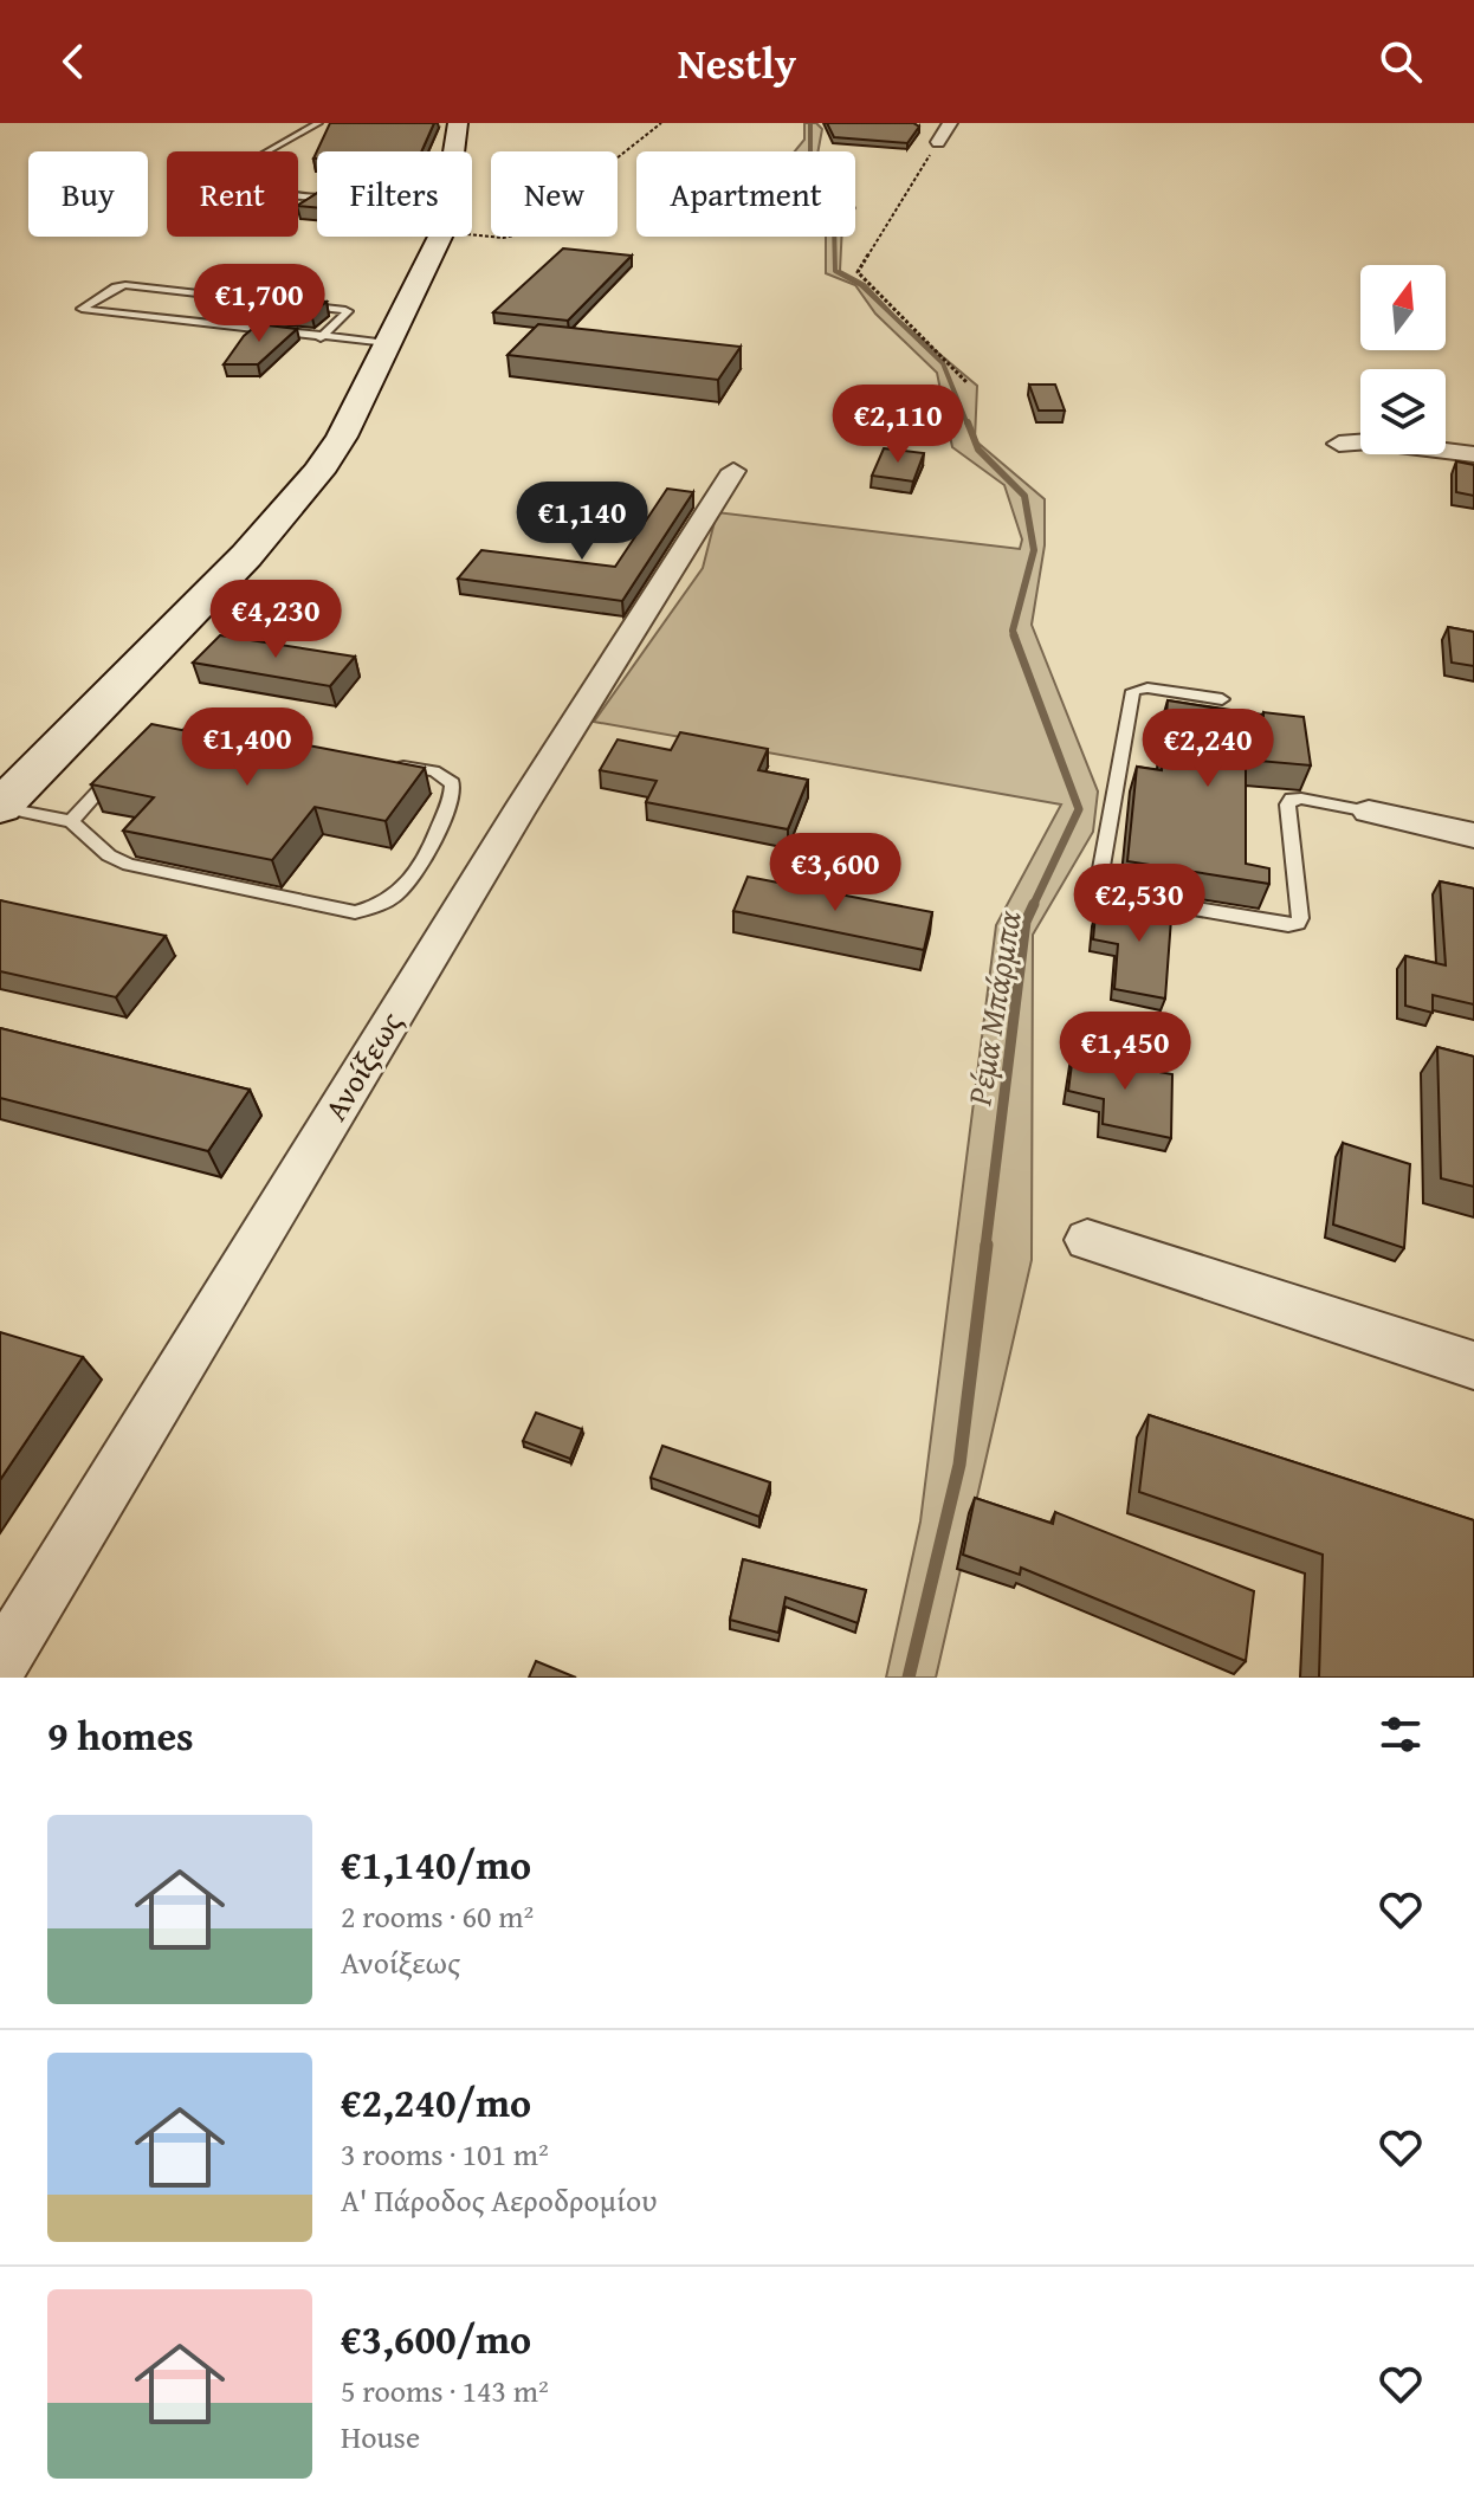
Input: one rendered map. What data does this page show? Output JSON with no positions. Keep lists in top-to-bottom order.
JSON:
{
  "streets": {
    "street": ["Ανοίξεως"]
  },
  "water": ["Ρέμα Μπάρμπα"],
  "north": "top",
  "page": {
    "header": "Nestly",
    "chip": [
      "Buy",
      "Rent",
      "Filters",
      "New",
      "Apartment"
    ],
    "price": [
      "€1,700",
      "€2,110",
      "€1,140",
      "€4,230",
      "€1,400",
      "€2,240",
      "€3,600",
      "€2,530",
      "€1,450"
    ],
    "heading": "9 homes",
    "list": [
      {
        "name": "€1,140/mo",
        "note": "2 rooms · 60 m² · Ανοίξεως"
      },
      {
        "name": "€2,240/mo",
        "note": "3 rooms · 101 m² · Α' Πάροδος Αεροδρομίου"
      },
      {
        "name": "€3,600/mo",
        "note": "5 rooms · 143 m² · House"
      }
    ]
  }
}
